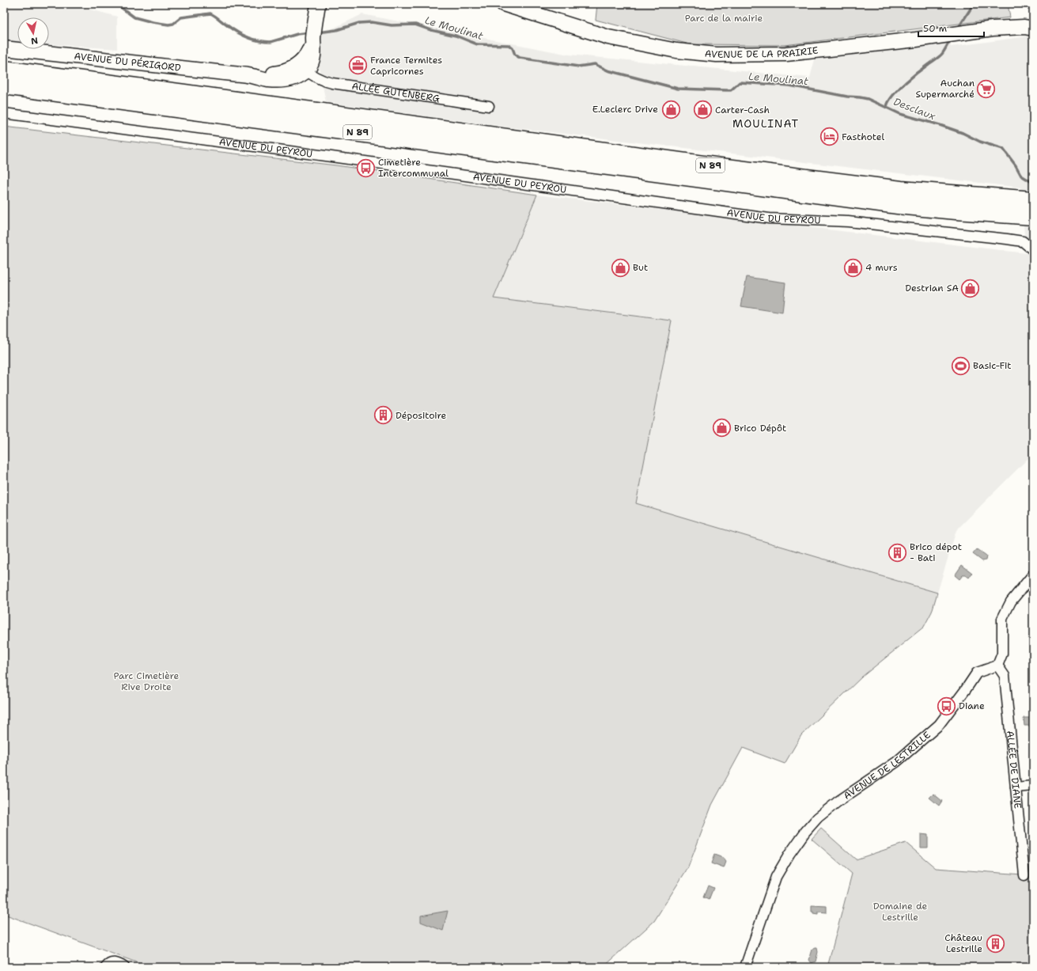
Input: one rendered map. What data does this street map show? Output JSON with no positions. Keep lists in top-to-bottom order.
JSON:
{
  "streets": {
    "highway": ["N 89"],
    "street": [
      "AVENUE DE LA PRAIRIE",
      "AVENUE DU PÉRIGORD",
      "ALLÉE GUTENBERG",
      "AVENUE DU PEYROU",
      "AVENUE DE LESTRILLE",
      "ALLÉE DE DIANE"
    ]
  },
  "crossings": [
    ["AVENUE DU PÉRIGORD", "ALLÉE GUTENBERG"],
    ["AVENUE DE LESTRILLE", "ALLÉE DE DIANE"]
  ],
  "districts": ["MOULINAT"],
  "water": ["Le Moulinat", "Desclaux"],
  "parks": ["Parc de la mairie", "Parc Cimetière Rive Droite", "Domaine de Lestrille"],
  "places": {
    "office": ["France Termites Capricornes"],
    "supermarket": ["Auchan Supermarché"],
    "shop": [
      "E.Leclerc Drive",
      "Carter-Cash",
      "But",
      "4 murs",
      "Destrian SA",
      "Brico Dépôt"
    ],
    "hotel": ["Fasthotel"],
    "bus stop": ["Cimetière Intercommunal", "Diane"],
    "sports": ["Basic-Fit"],
    "building": ["Dépositoire", "Brico dépot - Bati", "Château Lestrille"]
  },
  "scale_bar": "50 m",
  "north": "bottom"
}
